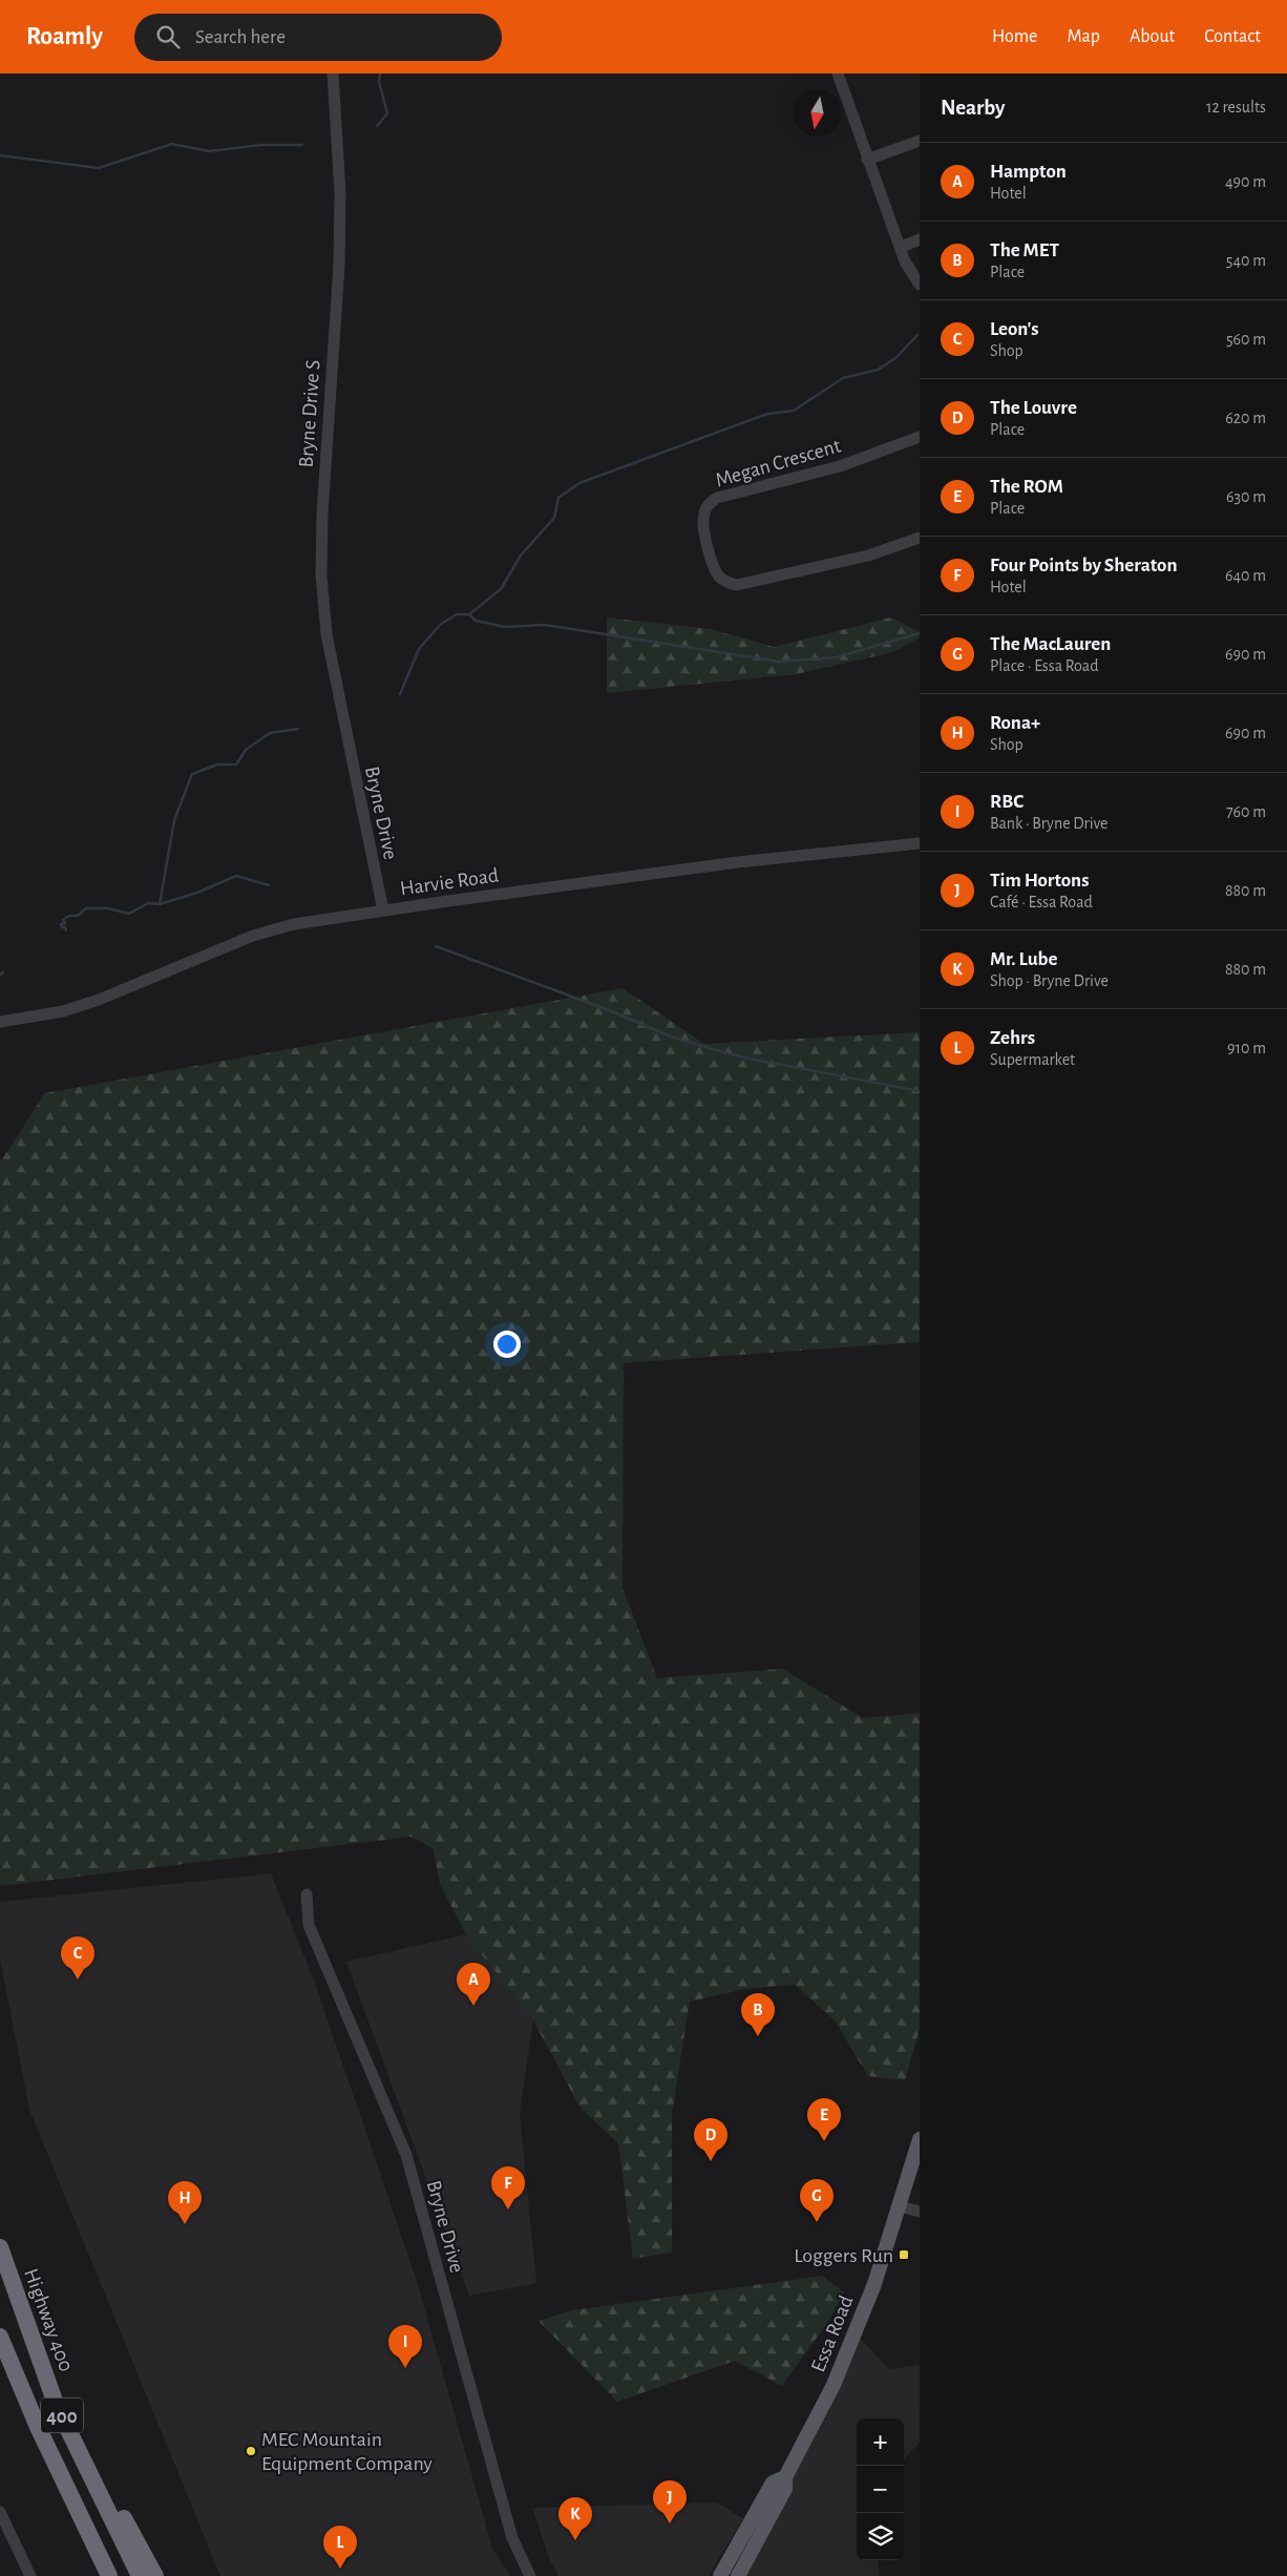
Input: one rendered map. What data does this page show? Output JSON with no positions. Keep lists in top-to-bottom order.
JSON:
{
  "streets": {
    "highway": ["Highway 400", "400"],
    "main road": ["Essa Road"],
    "street": [
      "Bryne Drive S",
      "Megan Crescent",
      "Bryne Drive",
      "Harvie Road"
    ]
  },
  "crossings": [
    ["Bryne Drive S", "Bryne Drive"],
    ["Bryne Drive", "Harvie Road"]
  ],
  "places": {
    "transit": ["Loggers Run"],
    "other": ["MEC Mountain Equipment Company"]
  },
  "north": "bottom",
  "page": {
    "header": "Roamly",
    "search": "Search here",
    "nav": [
      "Home",
      "Map",
      "About",
      "Contact"
    ],
    "heading": ["Nearby", "12 results"],
    "list": [
      {
        "mark": "A",
        "name": "Hampton",
        "note": "Hotel",
        "value": "490 m"
      },
      {
        "mark": "B",
        "name": "The MET",
        "note": "Place",
        "value": "540 m"
      },
      {
        "mark": "C",
        "name": "Leon's",
        "note": "Shop",
        "value": "560 m"
      },
      {
        "mark": "D",
        "name": "The Louvre",
        "note": "Place",
        "value": "620 m"
      },
      {
        "mark": "E",
        "name": "The ROM",
        "note": "Place",
        "value": "630 m"
      },
      {
        "mark": "F",
        "name": "Four Points by Sheraton",
        "note": "Hotel",
        "value": "640 m"
      },
      {
        "mark": "G",
        "name": "The MacLauren",
        "note": "Place · Essa Road",
        "value": "690 m"
      },
      {
        "mark": "H",
        "name": "Rona+",
        "note": "Shop",
        "value": "690 m"
      },
      {
        "mark": "I",
        "name": "RBC",
        "note": "Bank · Bryne Drive",
        "value": "760 m"
      },
      {
        "mark": "J",
        "name": "Tim Hortons",
        "note": "Café · Essa Road",
        "value": "880 m"
      },
      {
        "mark": "K",
        "name": "Mr. Lube",
        "note": "Shop · Bryne Drive",
        "value": "880 m"
      },
      {
        "mark": "L",
        "name": "Zehrs",
        "note": "Supermarket",
        "value": "910 m"
      }
    ],
    "pins": [
      "C",
      "A",
      "B",
      "E",
      "D",
      "F",
      "G",
      "H",
      "I",
      "J",
      "K",
      "L"
    ],
    "map_buttons": ["+", "−"]
  }
}
